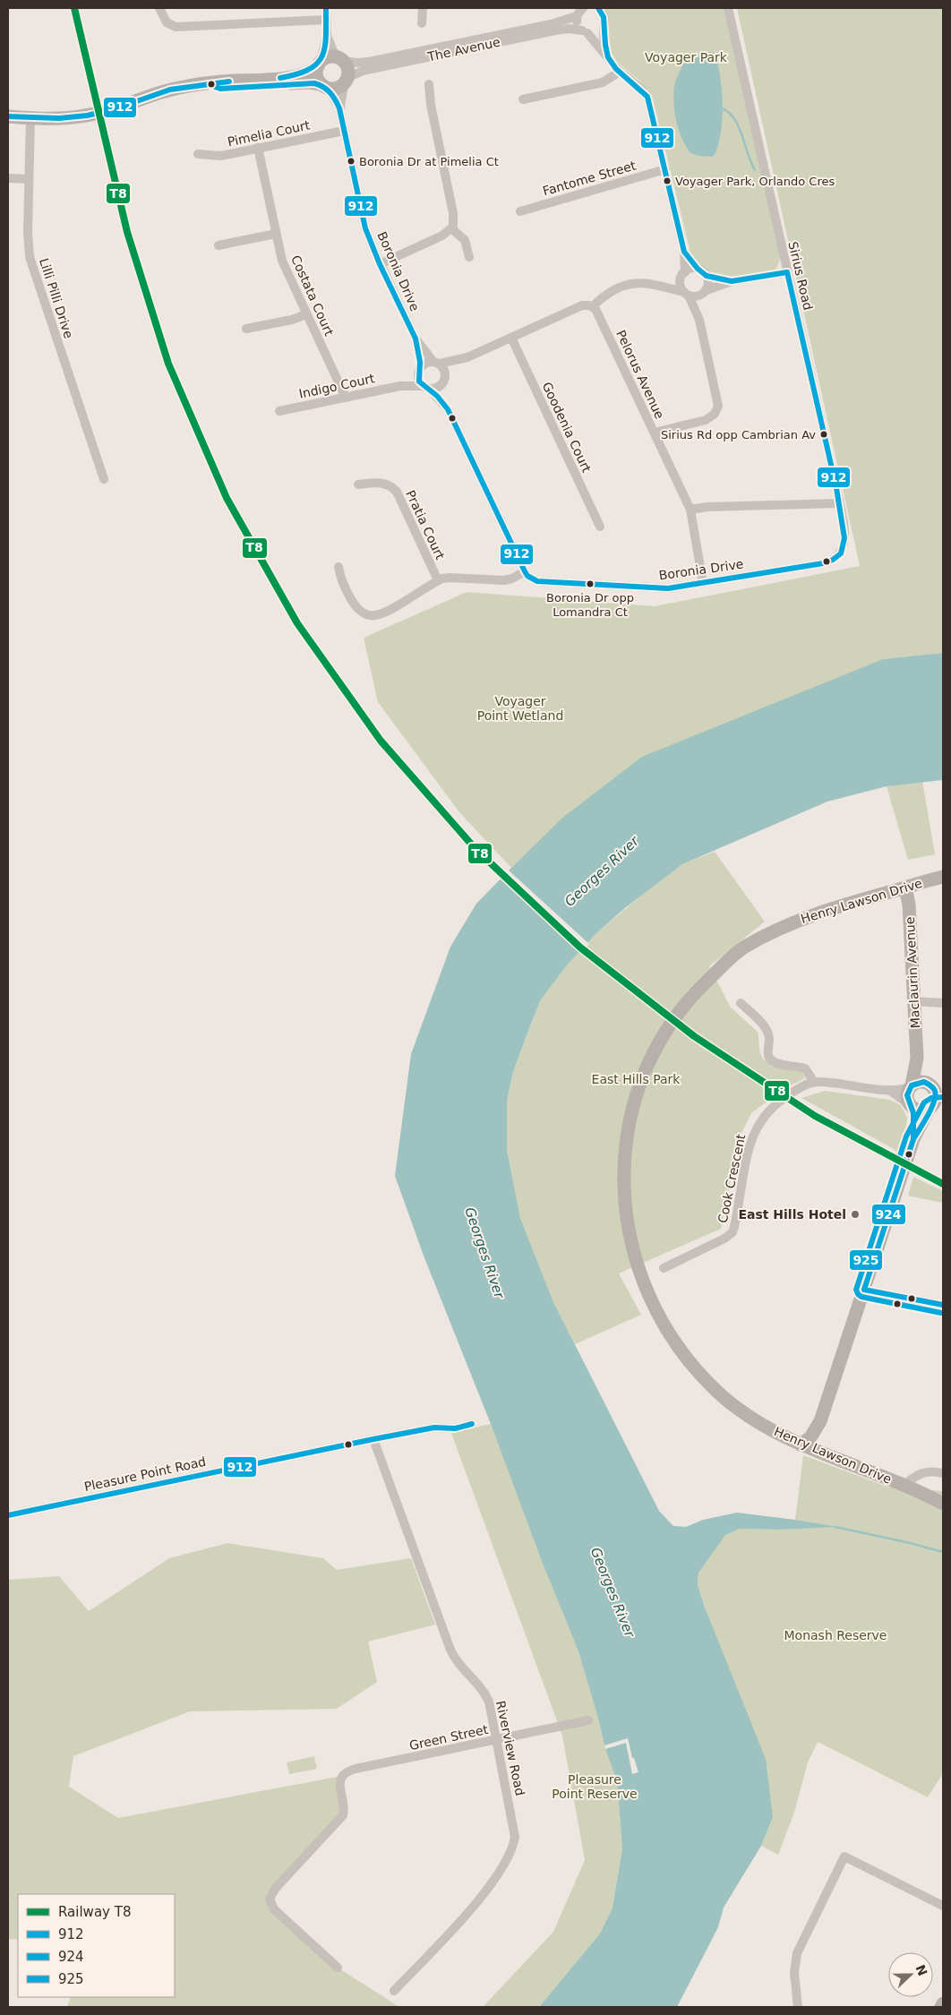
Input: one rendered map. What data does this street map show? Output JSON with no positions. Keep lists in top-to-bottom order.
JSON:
{
  "streets": {
    "main road": ["Henry Lawson Drive", "Maclaurin Avenue"],
    "street": [
      "The Avenue",
      "Pimelia Court",
      "Fantome Street",
      "Boronia Drive",
      "Sirius Road",
      "Costata Court",
      "Lilli Pilli Drive",
      "Pelorus Avenue",
      "Indigo Court",
      "Goodenia Court",
      "Pratia Court",
      "Cook Crescent",
      "Pleasure Point Road",
      "Green Street",
      "Riverview Road"
    ]
  },
  "crossings": [
    ["The Avenue", "Boronia Drive"],
    ["Pimelia Court", "Boronia Drive"],
    ["Pimelia Court", "Costata Court"],
    ["Boronia Drive", "Sirius Road"],
    ["Boronia Drive", "Pelorus Avenue"],
    ["Boronia Drive", "Indigo Court"],
    ["Costata Court", "Indigo Court"],
    ["Henry Lawson Drive", "Maclaurin Avenue"],
    ["Pleasure Point Road", "Riverview Road"],
    ["Green Street", "Riverview Road"]
  ],
  "water": ["Georges River"],
  "parks": [
    "Voyager Park",
    "Voyager Point Wetland",
    "East Hills Park",
    "Monash Reserve",
    "Pleasure Point Reserve"
  ],
  "places": [
    "Boronia Dr at Pimelia Ct",
    "Voyager Park, Orlando Cres",
    "Sirius Rd opp Cambrian Av",
    "Boronia Dr opp Lomandra Ct",
    "East Hills Hotel"
  ],
  "lines": [
    "rail line T8",
    "transit line 912",
    "transit line 924",
    "transit line 925"
  ],
  "legend": [
    "Railway T8",
    "912",
    "924",
    "925"
  ],
  "north": "right"
}
